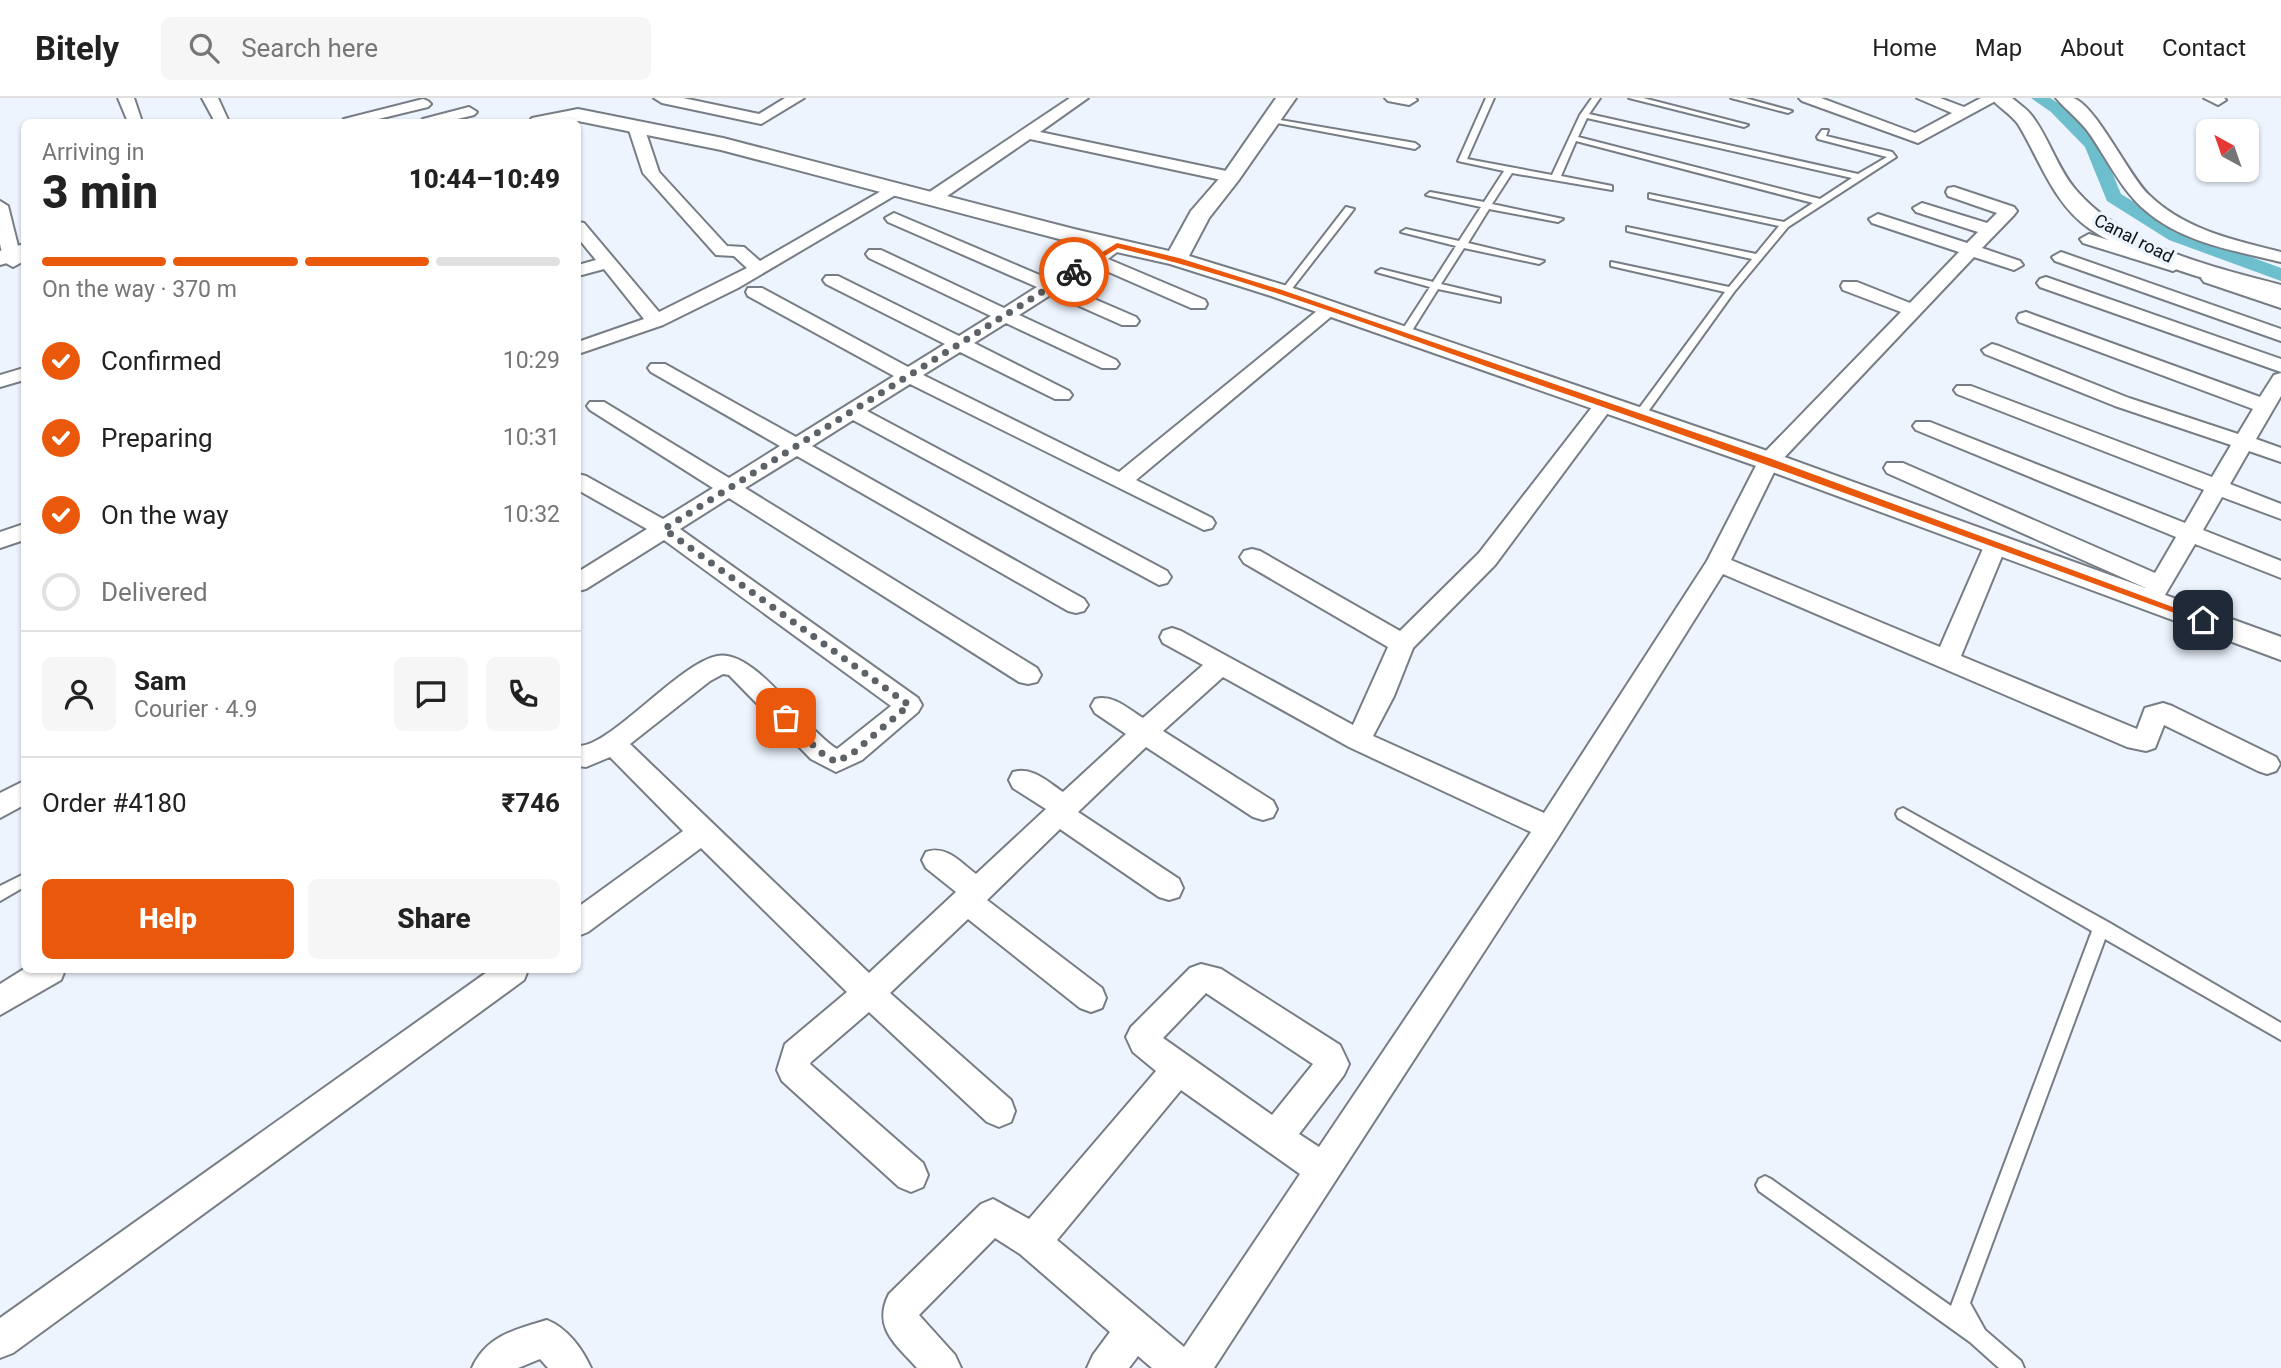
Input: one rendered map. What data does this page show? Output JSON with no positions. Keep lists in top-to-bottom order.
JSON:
{
  "streets": {
    "street": ["Canal road"]
  },
  "north": "top left",
  "page": {
    "header": "Bitely",
    "search": "Search here",
    "nav": [
      "Home",
      "Map",
      "About",
      "Contact"
    ],
    "heading": ["3 min", "Arriving in", "10:44–10:49"],
    "panel": [
      "Sam",
      "Courier · 4.9",
      "Order #4180",
      "₹746"
    ],
    "bar": "On the way · 370 m",
    "list": [
      ["Confirmed", "10:29"],
      ["Preparing", "10:31"],
      ["On the way", "10:32"],
      "Delivered"
    ],
    "buttons": ["Help", "Share"]
  }
}
